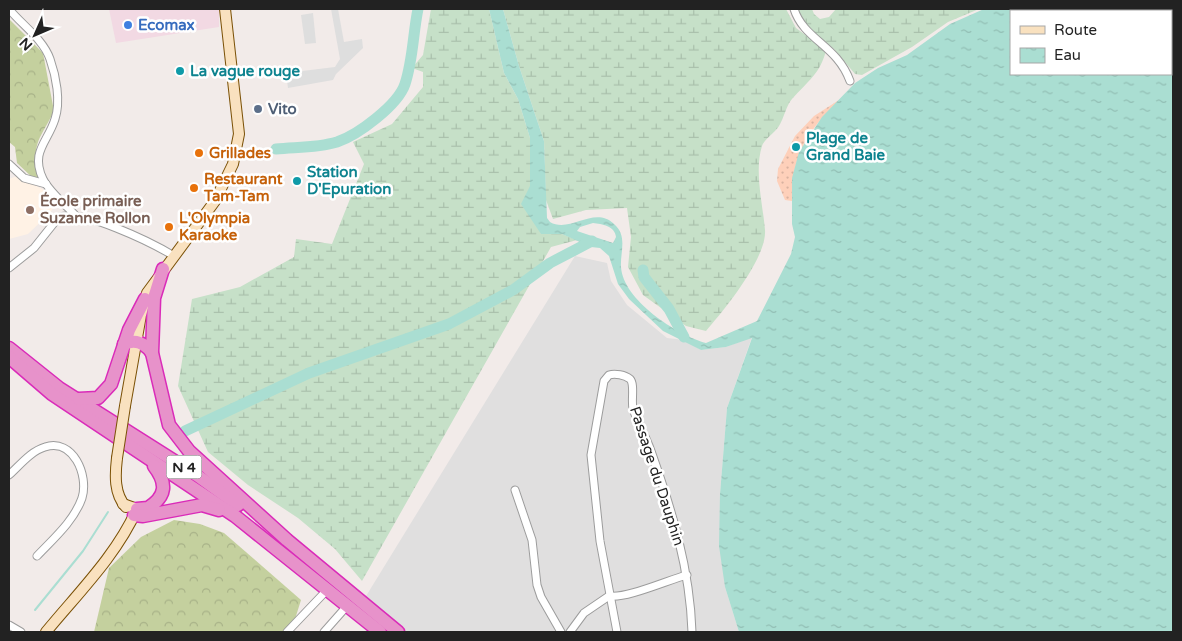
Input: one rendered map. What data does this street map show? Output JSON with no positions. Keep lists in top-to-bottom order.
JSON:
{
  "streets": {
    "highway": ["N 4"],
    "street": ["Passage du Dauphin"]
  },
  "places": [
    "Ecomax",
    "La vague rouge",
    "Vito",
    "Plage de Grand Baie",
    "Grillades",
    "Station D'Epuration",
    "Restaurant Tam-Tam",
    "École primaire Suzanne Rollon",
    "L'Olympia Karaoke"
  ],
  "legend": ["Route", "Eau"],
  "north": "bottom left"
}
